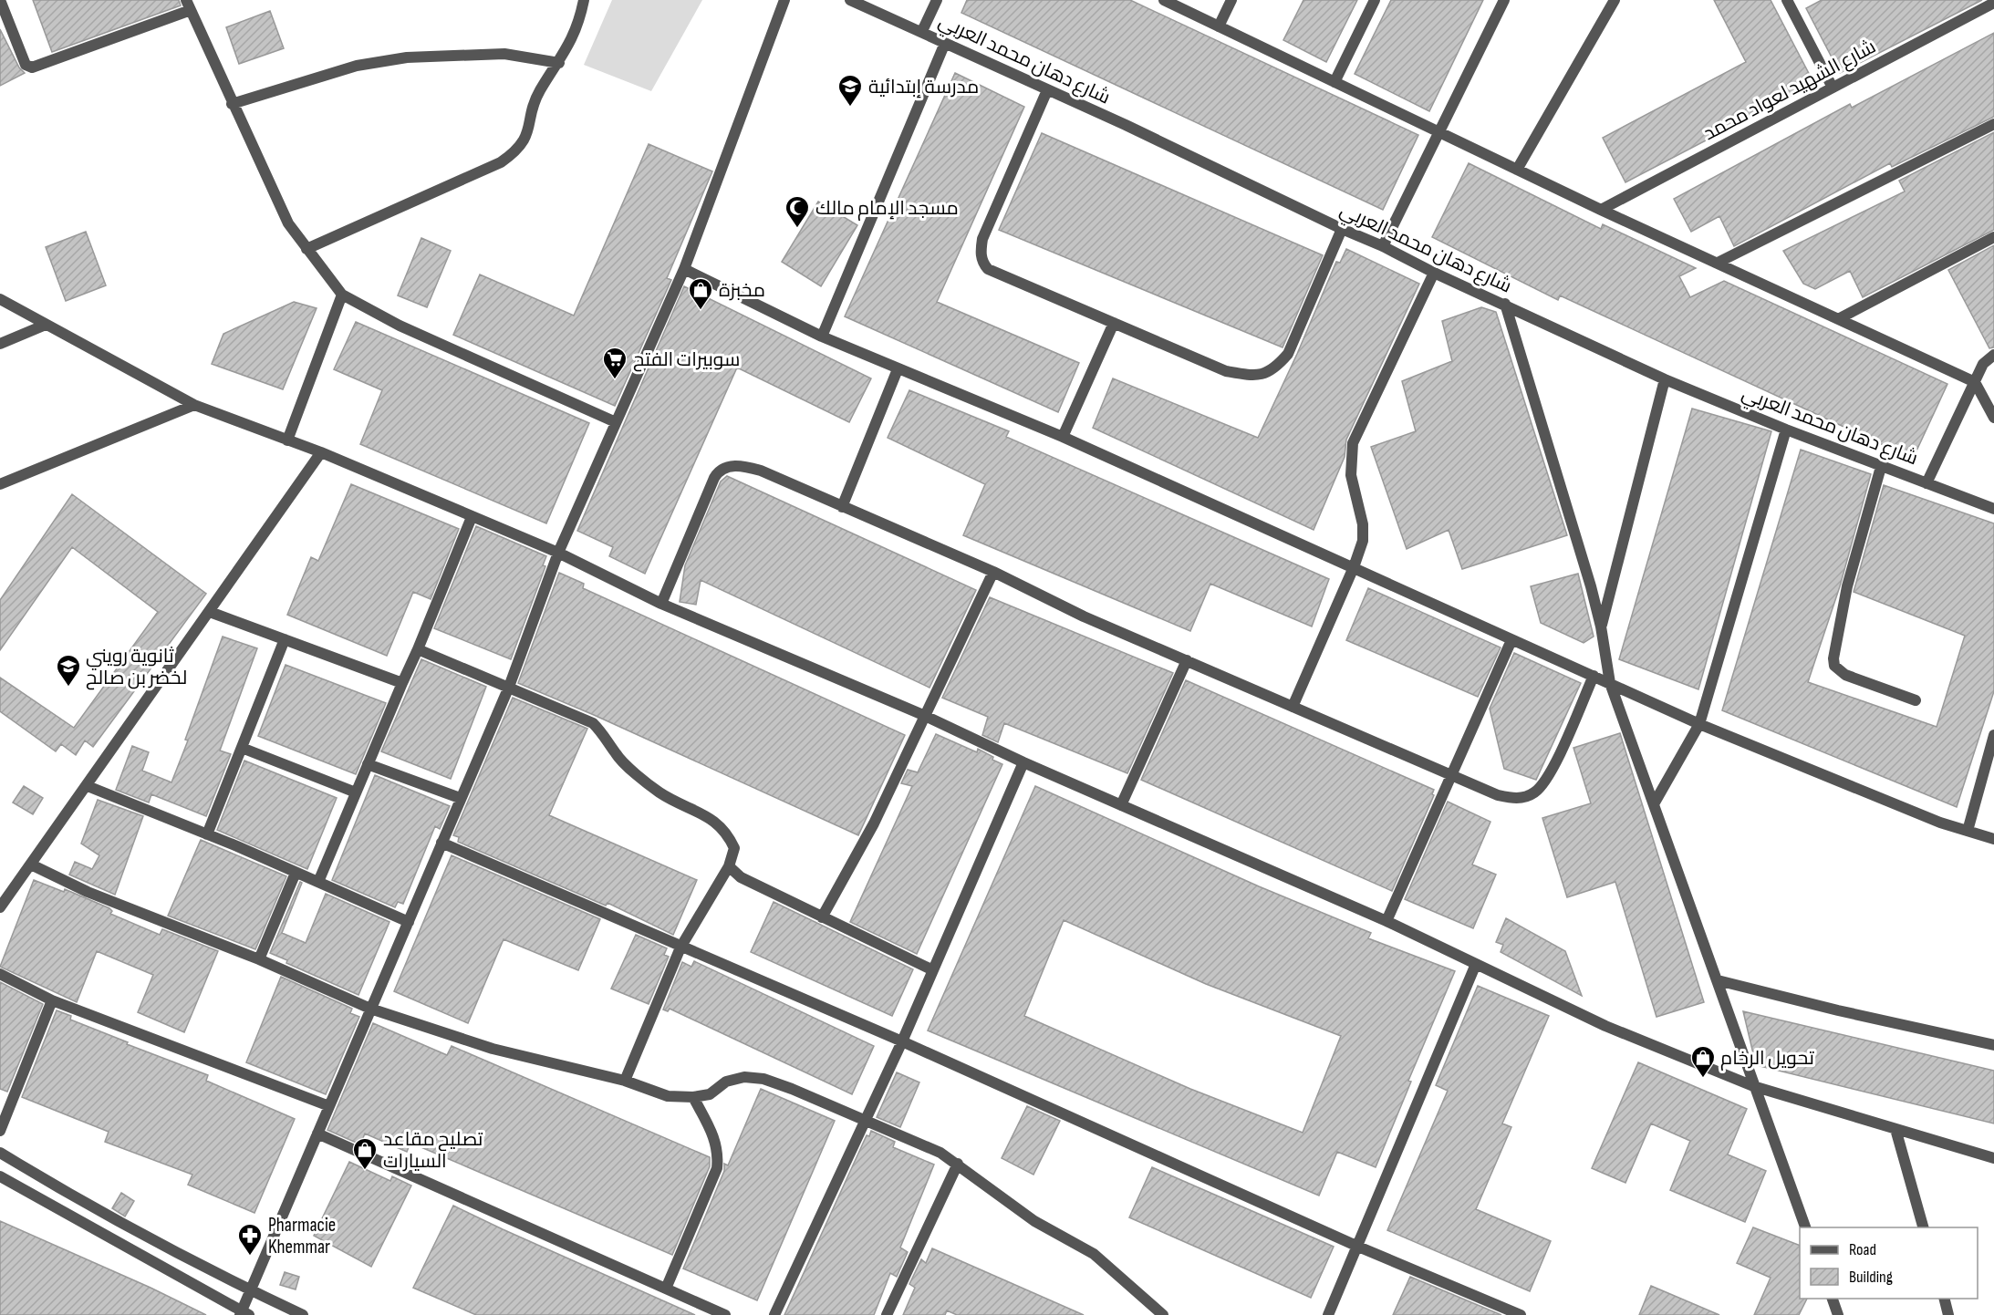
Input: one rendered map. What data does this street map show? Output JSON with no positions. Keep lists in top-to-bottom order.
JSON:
{
  "streets": {
    "street": ["شارع دهان محمد العربي", "شارع الشهيد لعواد محمد"]
  },
  "places": {
    "school or university": ["مدرسة إبتدائية", "ثانوية رويني لخضر بن صالح"],
    "mosque": ["مسجد الإمام مالك"],
    "shop": ["مخبزة", "تحويل الرخام", "تصليح مقاعد السيارات"],
    "supermarket": ["سوبيرات الفتح"],
    "pharmacy": ["Pharmacie Khemmar"]
  },
  "legend": ["Road", "Building"]
}
